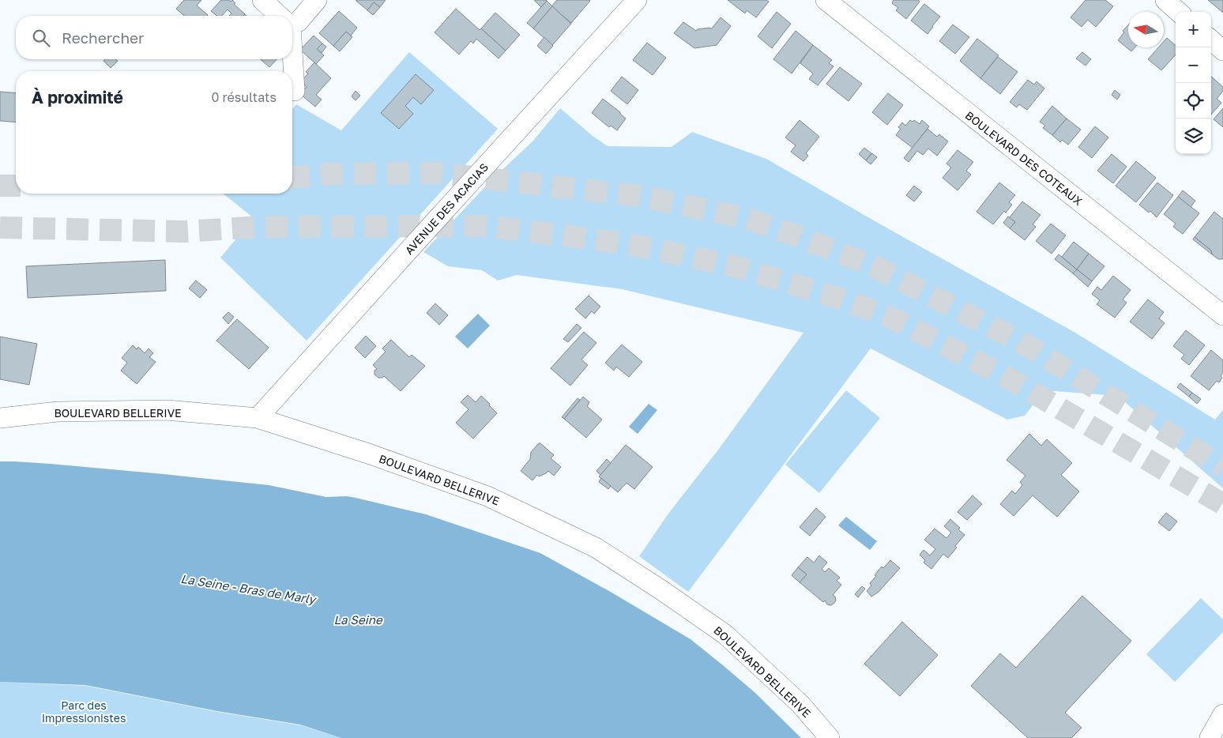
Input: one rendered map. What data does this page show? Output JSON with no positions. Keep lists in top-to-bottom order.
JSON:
{
  "streets": {
    "street": ["BOULEVARD DES COTEAUX", "AVENUE DES ACACIAS", "BOULEVARD BELLERIVE"]
  },
  "crossings": [
    ["AVENUE DES ACACIAS", "BOULEVARD BELLERIVE"]
  ],
  "water": ["La Seine - Bras de Marly", "La Seine"],
  "parks": ["Parc des Impressionistes"],
  "north": "left",
  "page": {
    "map_buttons": ["+", "−"],
    "search": "Rechercher",
    "heading": ["À proximité", "0 résultats"]
  }
}
